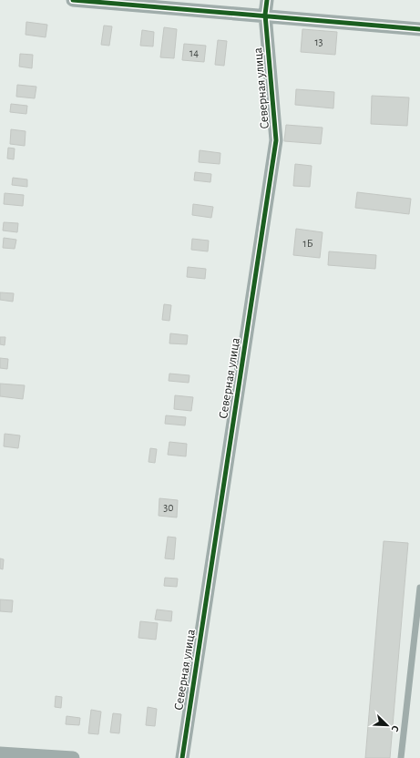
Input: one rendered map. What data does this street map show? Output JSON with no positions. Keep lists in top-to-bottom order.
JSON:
{
  "streets": {
    "street": ["Северная улица"]
  },
  "house_numbers": [
    "13",
    "14",
    "1Б",
    "30"
  ],
  "north": "bottom right"
}
